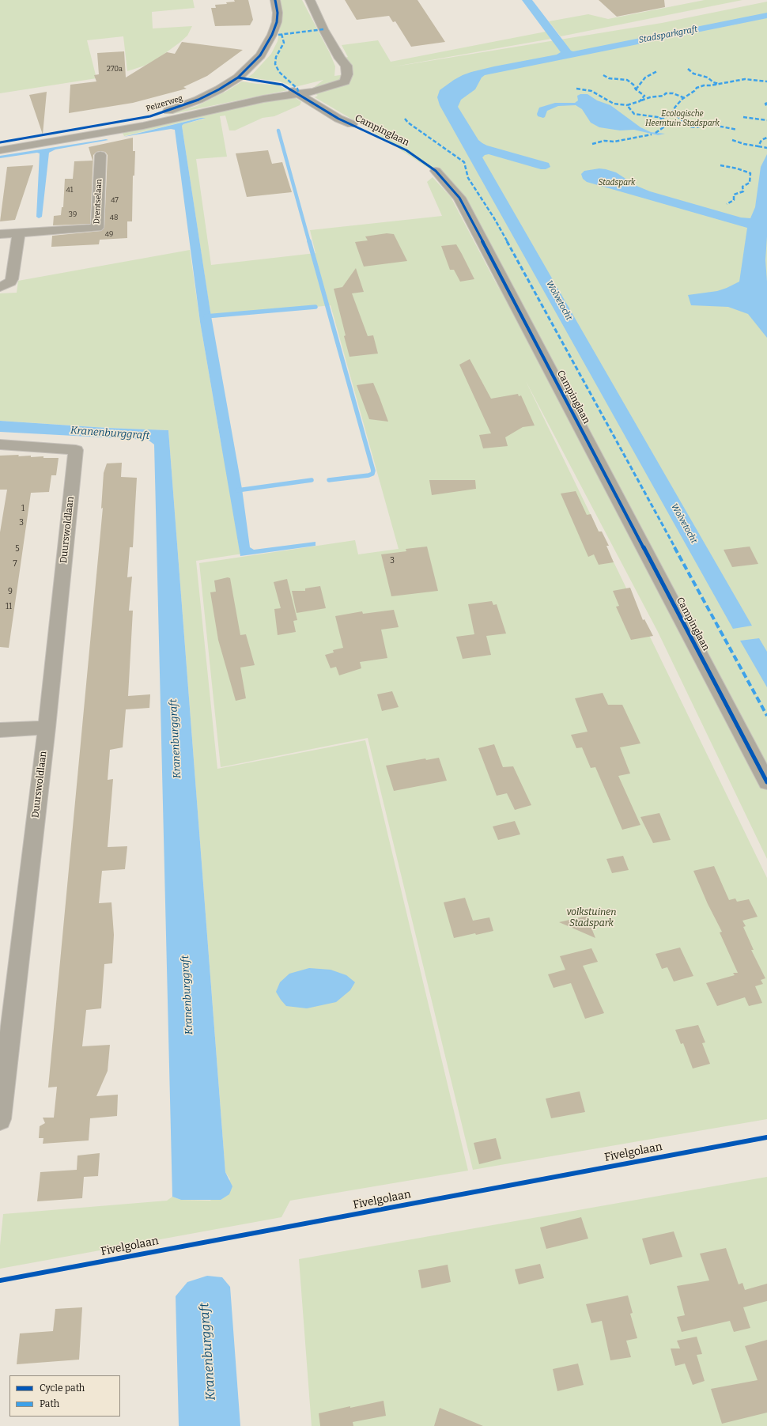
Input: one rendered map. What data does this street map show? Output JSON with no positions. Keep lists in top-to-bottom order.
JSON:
{
  "streets": {
    "street": [
      "Peizerweg",
      "Campinglaan",
      "Drentselaan",
      "Duurswoldlaan"
    ],
    "cycle path": ["Fivelgolaan"]
  },
  "crossings": [
    ["Peizerweg", "Campinglaan"]
  ],
  "water": ["Stadsparkgraft", "Wolvetocht", "Kranenburggraft"],
  "parks": ["Ecologische Heemtuin Stadspark", "Stadspark", "volkstuinen Stadspark"],
  "house_numbers": [
    "270a",
    "41",
    "47",
    "39",
    "48",
    "49",
    "1",
    "3",
    "5",
    "3",
    "7",
    "9",
    "11"
  ],
  "legend": ["Cycle path", "Path"]
}
